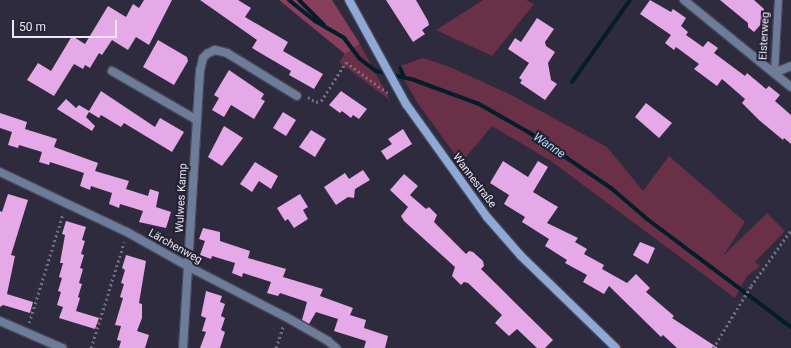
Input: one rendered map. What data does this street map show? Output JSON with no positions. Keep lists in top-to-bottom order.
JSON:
{
  "streets": {
    "street": ["Wannestraße", "Wulwes Kamp", "Lärchenweg"],
    "lane": ["Elsterweg"]
  },
  "crossings": [
    ["Wulwes Kamp", "Lärchenweg"]
  ],
  "water": ["Wanne"],
  "scale_bar": "50 m"
}
